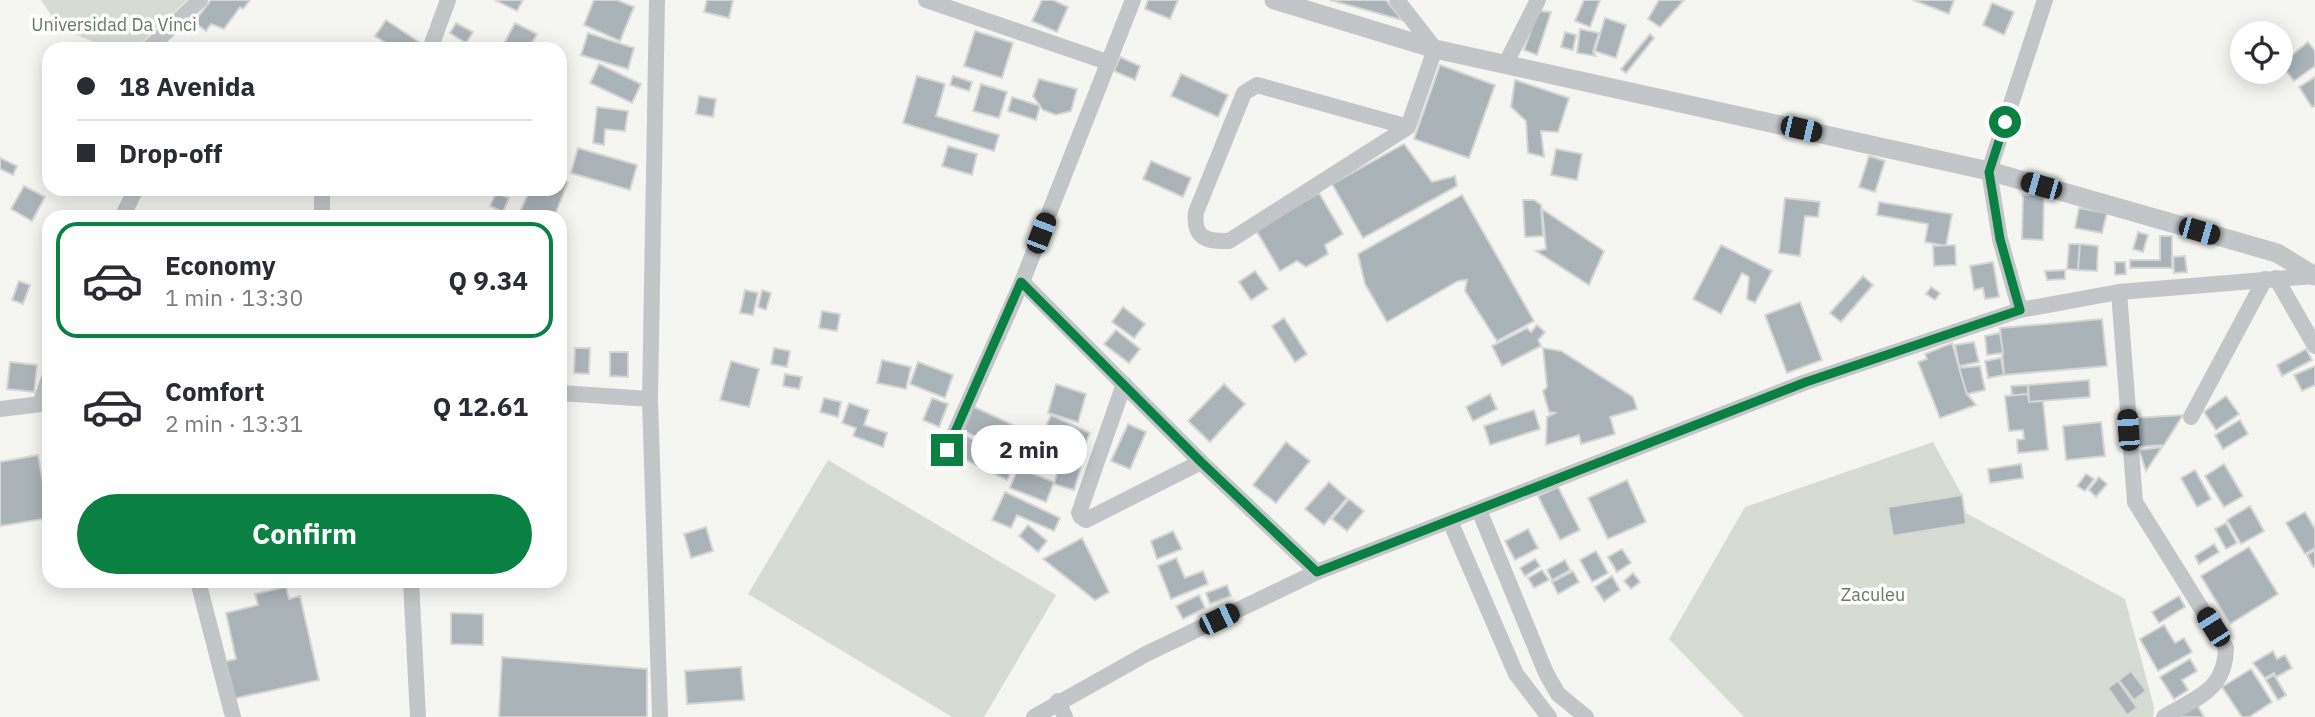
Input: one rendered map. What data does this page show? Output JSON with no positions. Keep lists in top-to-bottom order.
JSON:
{
  "parks": ["Universidad Da Vinci", "Zaculeu"],
  "page": {
    "banner": ["18 Avenida", "Drop-off"],
    "list": [
      {
        "name": "Economy",
        "note": "1 min · 13:30",
        "value": "Q 9.34"
      },
      {
        "name": "Comfort",
        "note": "2 min · 13:31",
        "value": "Q 12.61"
      }
    ],
    "bubble": "2 min",
    "buttons": "Confirm"
  }
}
